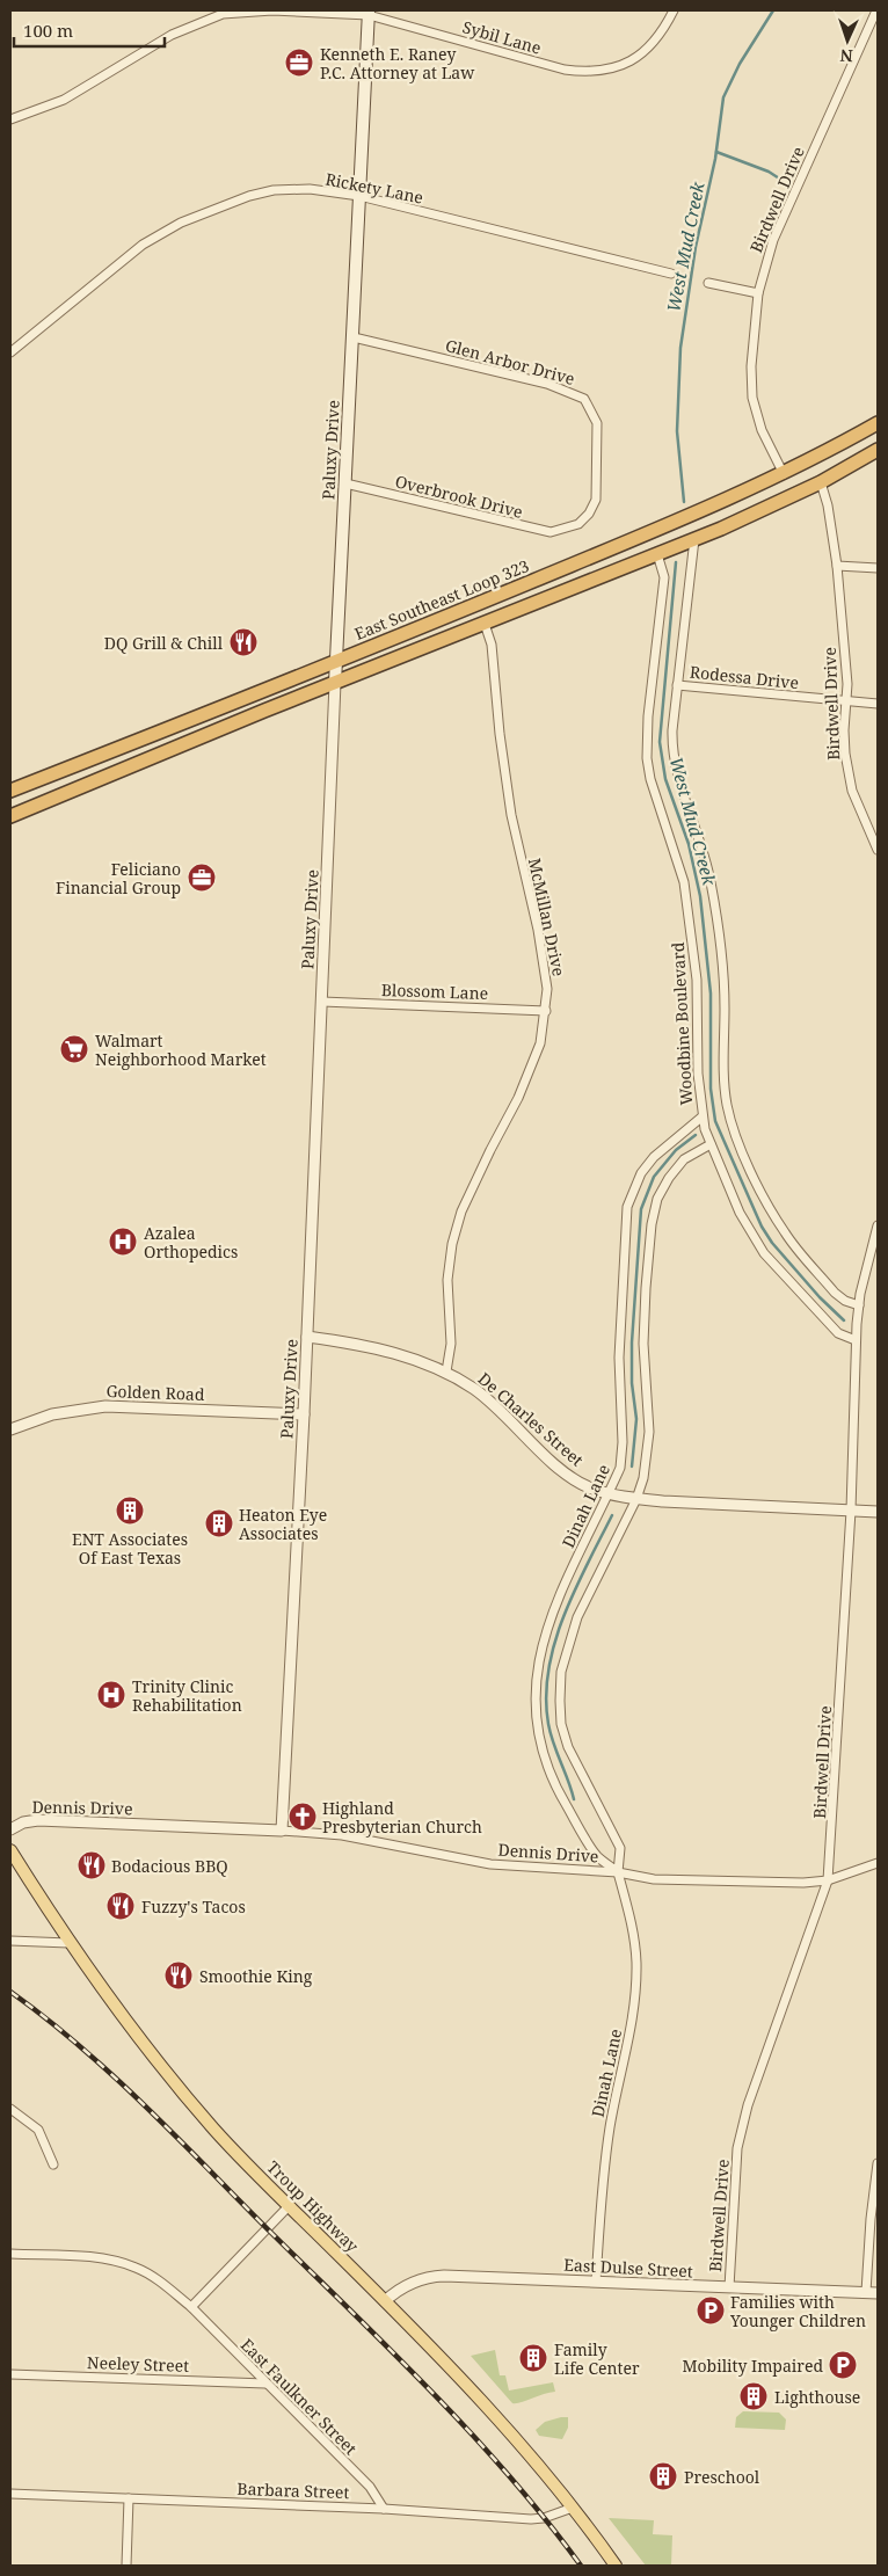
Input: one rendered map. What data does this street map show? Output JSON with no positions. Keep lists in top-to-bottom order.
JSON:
{
  "streets": {
    "highway": ["East Southeast Loop 323"],
    "main road": ["Paluxy Drive", "Troup Highway"],
    "street": [
      "Sybil Lane",
      "Rickety Lane",
      "Birdwell Drive",
      "Glen Arbor Drive",
      "Overbrook Drive",
      "Rodessa Drive",
      "McMillan Drive",
      "Blossom Lane",
      "Woodbine Boulevard",
      "Golden Road",
      "De Charles Street",
      "Dinah Lane",
      "Dennis Drive",
      "East Dulse Street",
      "Neeley Street",
      "East Faulkner Street",
      "Barbara Street"
    ]
  },
  "crossings": [
    ["Sybil Lane", "Paluxy Drive"],
    ["Rickety Lane", "Paluxy Drive"],
    ["Birdwell Drive", "East Southeast Loop 323"],
    ["Birdwell Drive", "Rodessa Drive"],
    ["Birdwell Drive", "Woodbine Boulevard"],
    ["Birdwell Drive", "De Charles Street"],
    ["Birdwell Drive", "Dennis Drive"],
    ["Birdwell Drive", "East Dulse Street"],
    ["Glen Arbor Drive", "Paluxy Drive"],
    ["Glen Arbor Drive", "Overbrook Drive"],
    ["Paluxy Drive", "Overbrook Drive"],
    ["Paluxy Drive", "East Southeast Loop 323"],
    ["Paluxy Drive", "Blossom Lane"],
    ["Paluxy Drive", "Golden Road"],
    ["Paluxy Drive", "De Charles Street"],
    ["Paluxy Drive", "Dennis Drive"],
    ["McMillan Drive", "Blossom Lane"],
    ["McMillan Drive", "De Charles Street"],
    ["Woodbine Boulevard", "Dinah Lane"],
    ["De Charles Street", "Dinah Lane"],
    ["Dinah Lane", "Dennis Drive"],
    ["Dinah Lane", "East Dulse Street"],
    ["Troup Highway", "East Dulse Street"],
    ["Troup Highway", "Barbara Street"],
    ["Neeley Street", "East Faulkner Street"],
    ["East Faulkner Street", "Barbara Street"]
  ],
  "water": ["West Mud Creek"],
  "places": {
    "office": ["Kenneth E. Raney P.C. Attorney at Law", "Feliciano Financial Group"],
    "restaurant": [
      "DQ Grill & Chill",
      "Bodacious BBQ",
      "Fuzzy's Tacos",
      "Smoothie King"
    ],
    "supermarket": ["Walmart Neighborhood Market"],
    "hospital": ["Azalea Orthopedics", "Trinity Clinic Rehabilitation"],
    "building": [
      "ENT Associates Of East Texas",
      "Heaton Eye Associates",
      "Family Life Center",
      "Lighthouse",
      "Preschool"
    ],
    "church": ["Highland Presbyterian Church"],
    "parking": ["Families with Younger Children", "Mobility Impaired"]
  },
  "scale_bar": "100 m",
  "north": "bottom"
}
